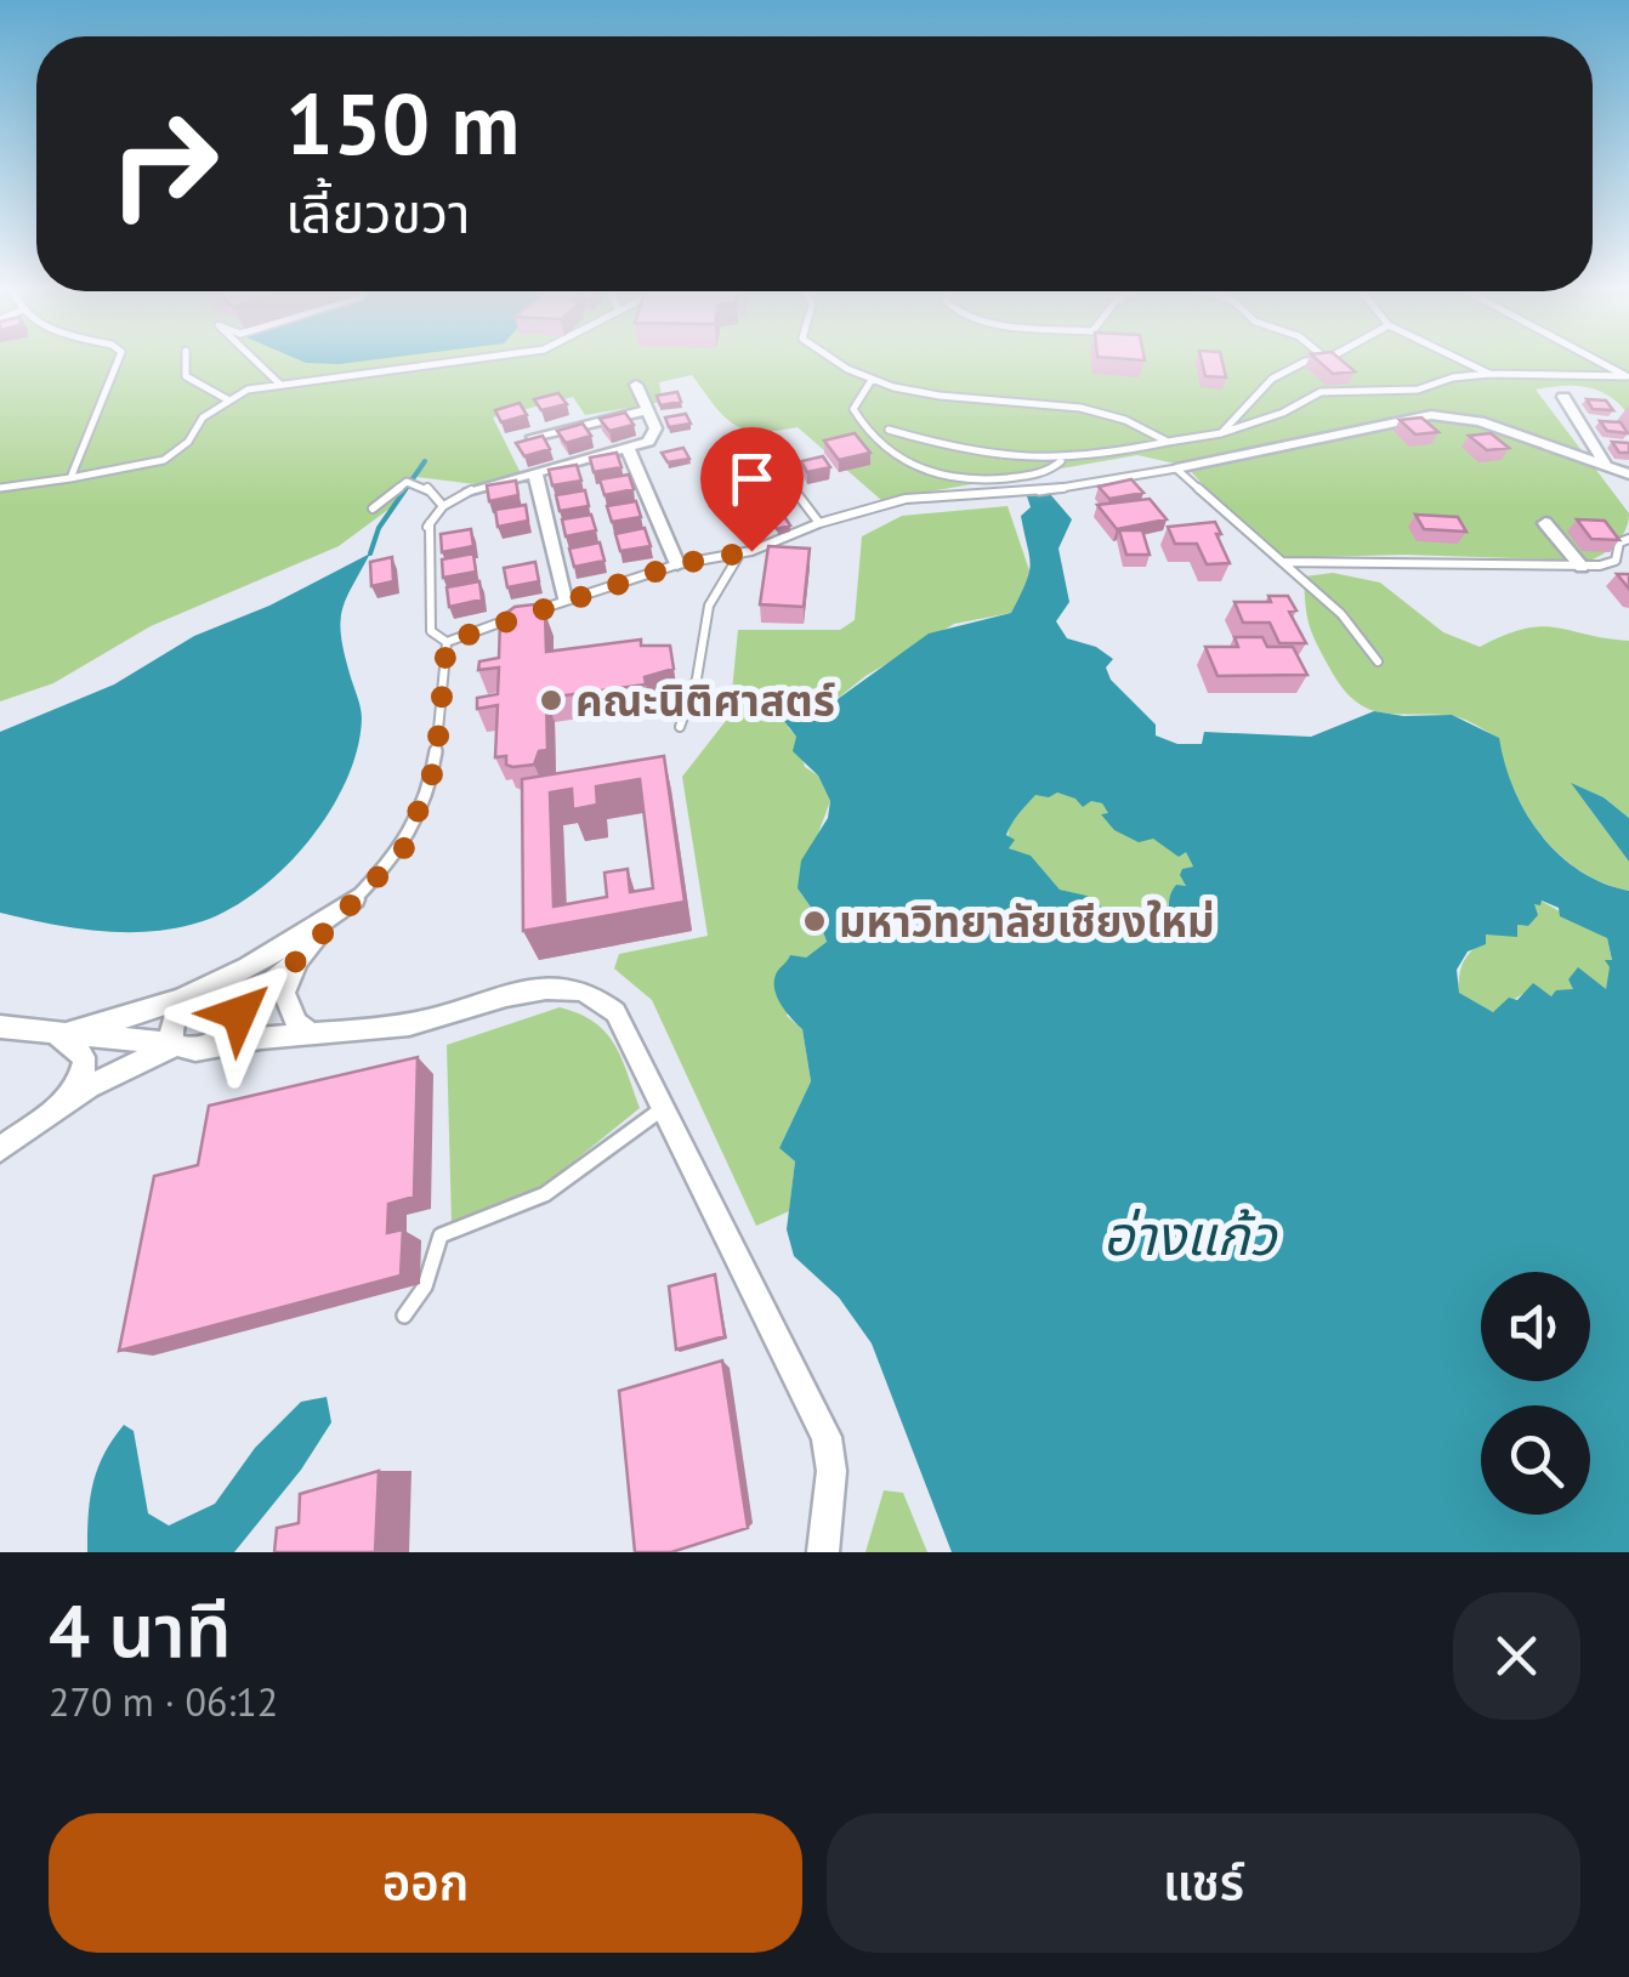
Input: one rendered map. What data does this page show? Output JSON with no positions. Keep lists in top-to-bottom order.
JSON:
{
  "water": ["อ่างแก้ว"],
  "places": ["คณะนิติศาสตร์", "มหาวิทยาลัยเชียงใหม่"],
  "page": {
    "turn": ["150 m", "เลี้ยวขวา"],
    "heading": ["4 นาที", "270 m · 06:12"],
    "buttons": ["ออก", "แชร์"]
  }
}
